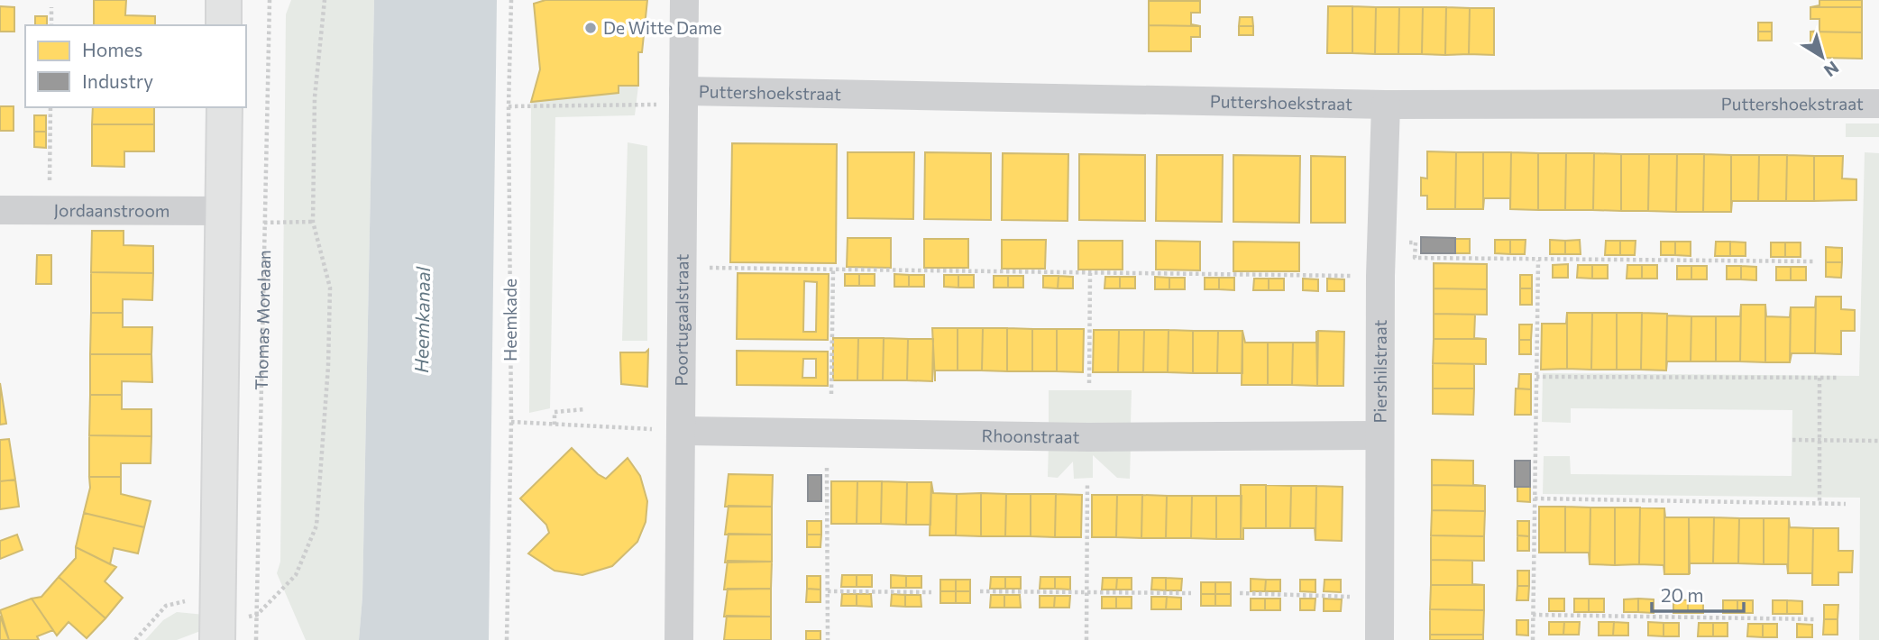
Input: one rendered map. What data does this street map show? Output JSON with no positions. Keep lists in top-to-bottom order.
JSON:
{
  "streets": {
    "street": [
      "Puttershoekstraat",
      "Jordaanstroom",
      "Poortugaalstraat",
      "Piershilstraat",
      "Rhoonstraat"
    ],
    "path": ["Thomas Morelaan", "Heemkade"]
  },
  "crossings": [
    ["Puttershoekstraat", "Poortugaalstraat"],
    ["Puttershoekstraat", "Piershilstraat"],
    ["Poortugaalstraat", "Rhoonstraat"],
    ["Piershilstraat", "Rhoonstraat"]
  ],
  "water": ["Heemkanaal"],
  "places": ["De Witte Dame"],
  "legend": ["Homes", "Industry"],
  "scale_bar": "20 m",
  "north": "bottom right"
}
